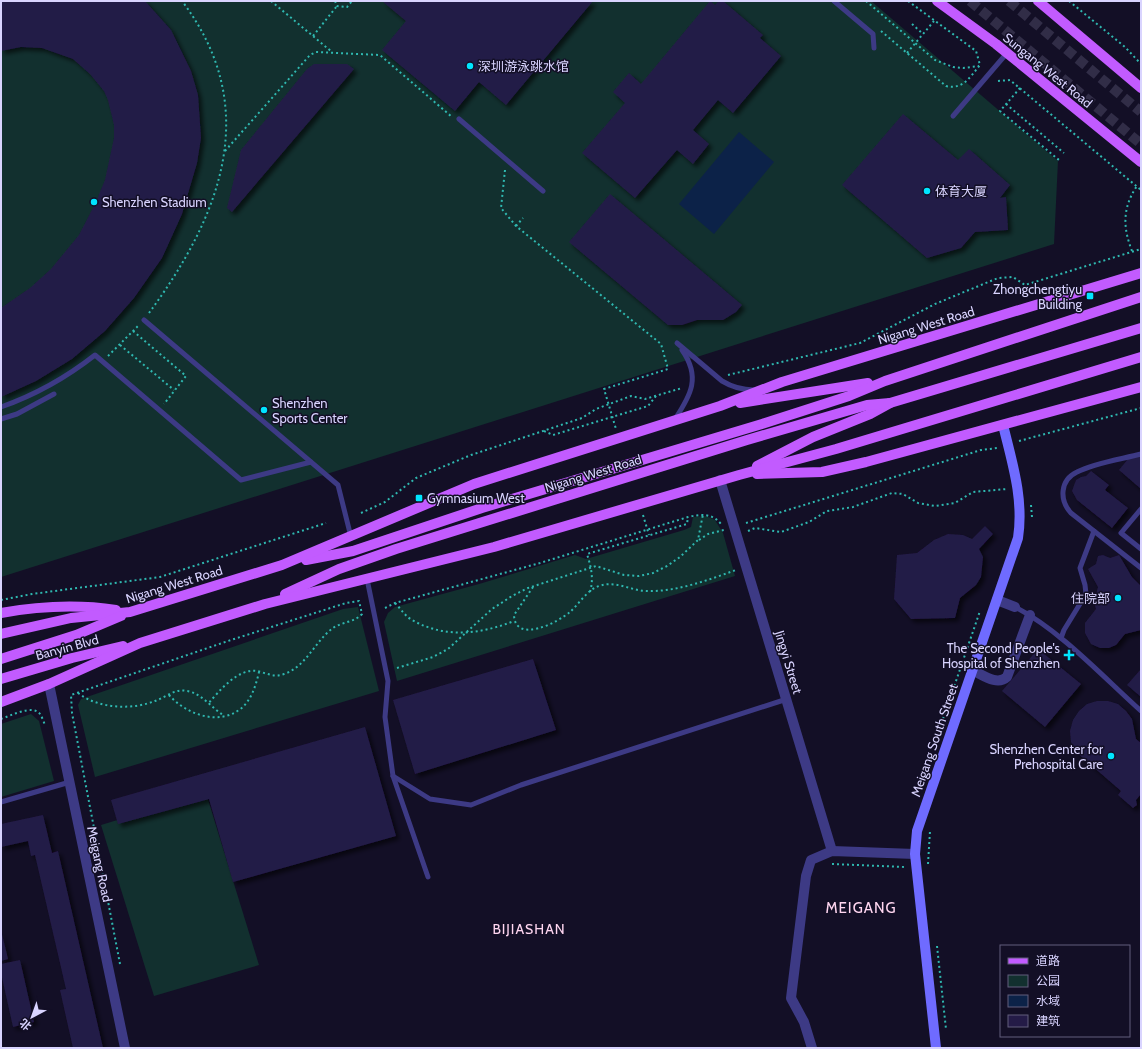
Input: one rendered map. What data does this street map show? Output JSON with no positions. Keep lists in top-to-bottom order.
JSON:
{
  "streets": {
    "main road": ["Sungang West Road", "Nigang West Road", "Banyin Blvd"],
    "street": ["Jingyi Street", "Meigang South Street", "Meigang Road"]
  },
  "crossings": [
    ["Nigang West Road", "Banyin Blvd"],
    ["Nigang West Road", "Jingyi Street"],
    ["Nigang West Road", "Meigang Road"]
  ],
  "districts": ["MEIGANG", "BIJIASHAN"],
  "places": {
    "other": [
      "深圳游泳跳水馆",
      "体育大厦",
      "Shenzhen Stadium",
      "Shenzhen Sports Center",
      "住院部",
      "Shenzhen Center for Prehospital Care"
    ],
    "transit": ["Zhongchengtiyu Building", "Gymnasium West"],
    "health": ["The Second People's Hospital of Shenzhen"]
  },
  "legend": [
    "道路",
    "公园",
    "水域",
    "建筑"
  ],
  "north": "bottom left"
}
